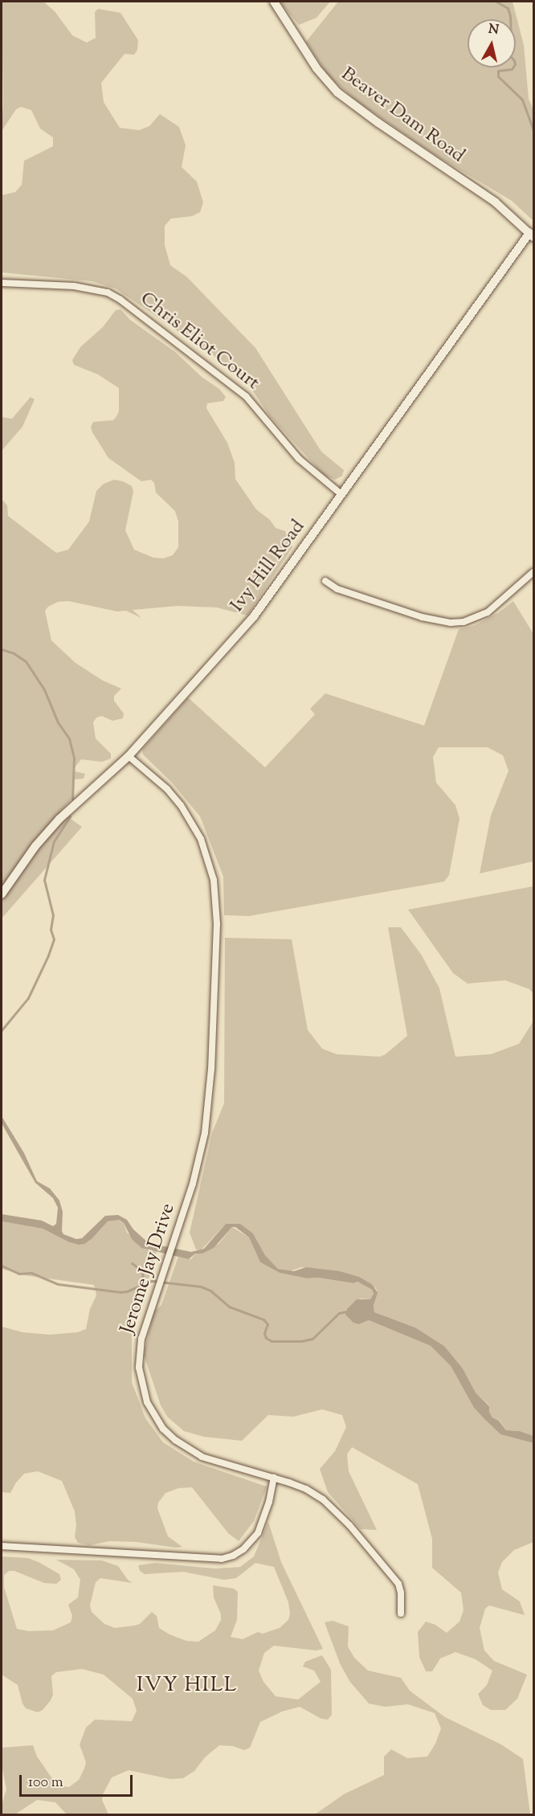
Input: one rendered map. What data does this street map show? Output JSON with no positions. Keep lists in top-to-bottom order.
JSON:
{
  "streets": {
    "street": [
      "Beaver Dam Road",
      "Chris Eliot Court",
      "Ivy Hill Road",
      "Jerome Jay Drive"
    ]
  },
  "crossings": [
    ["Beaver Dam Road", "Ivy Hill Road"],
    ["Chris Eliot Court", "Ivy Hill Road"],
    ["Ivy Hill Road", "Jerome Jay Drive"]
  ],
  "districts": ["IVY HILL"],
  "scale_bar": "100 m",
  "north": "top"
}
